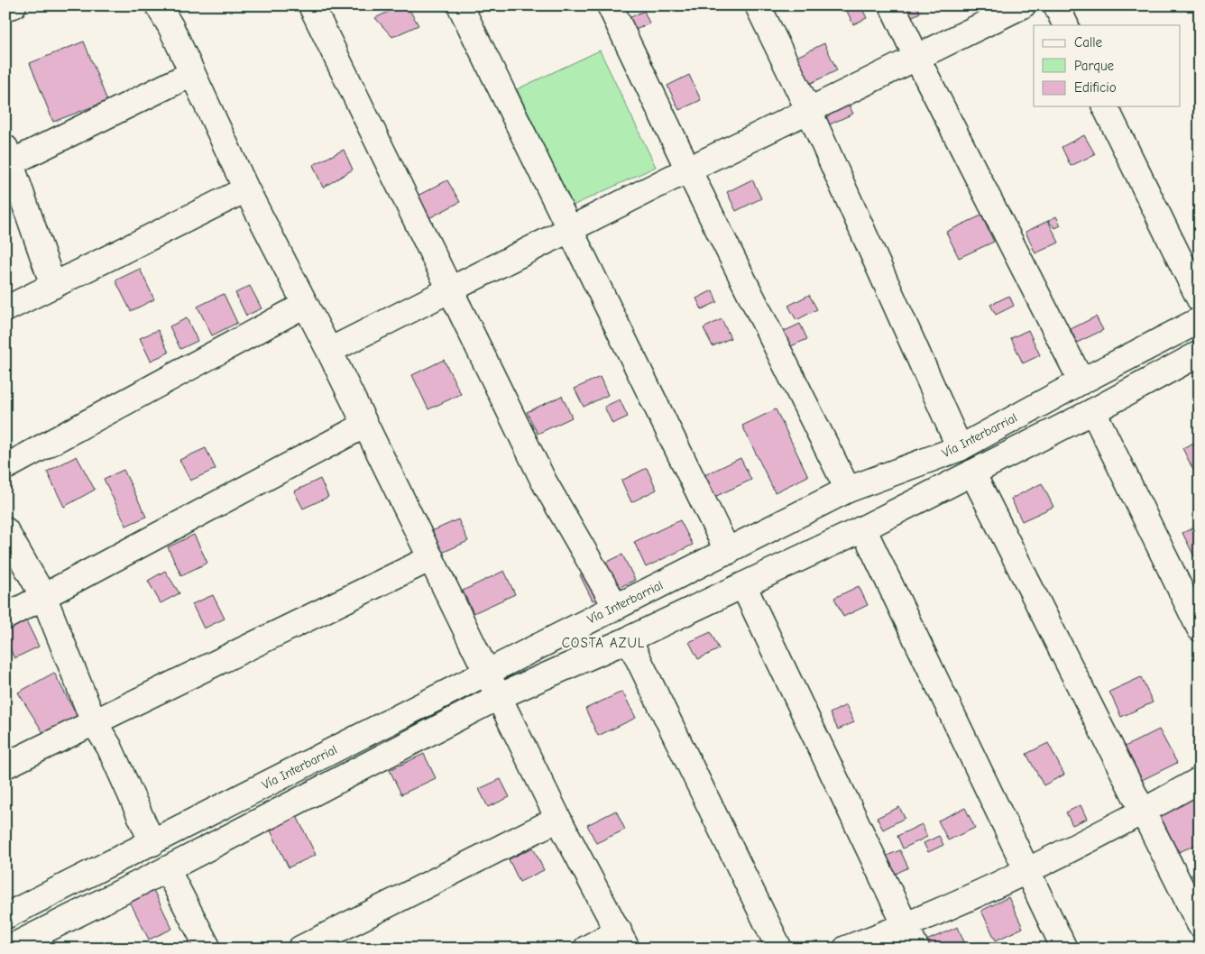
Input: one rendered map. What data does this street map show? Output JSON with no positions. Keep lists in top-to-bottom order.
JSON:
{
  "streets": {
    "street": ["Vía Interbarrial"]
  },
  "districts": ["COSTA AZUL"],
  "legend": ["Calle", "Parque", "Edificio"]
}
